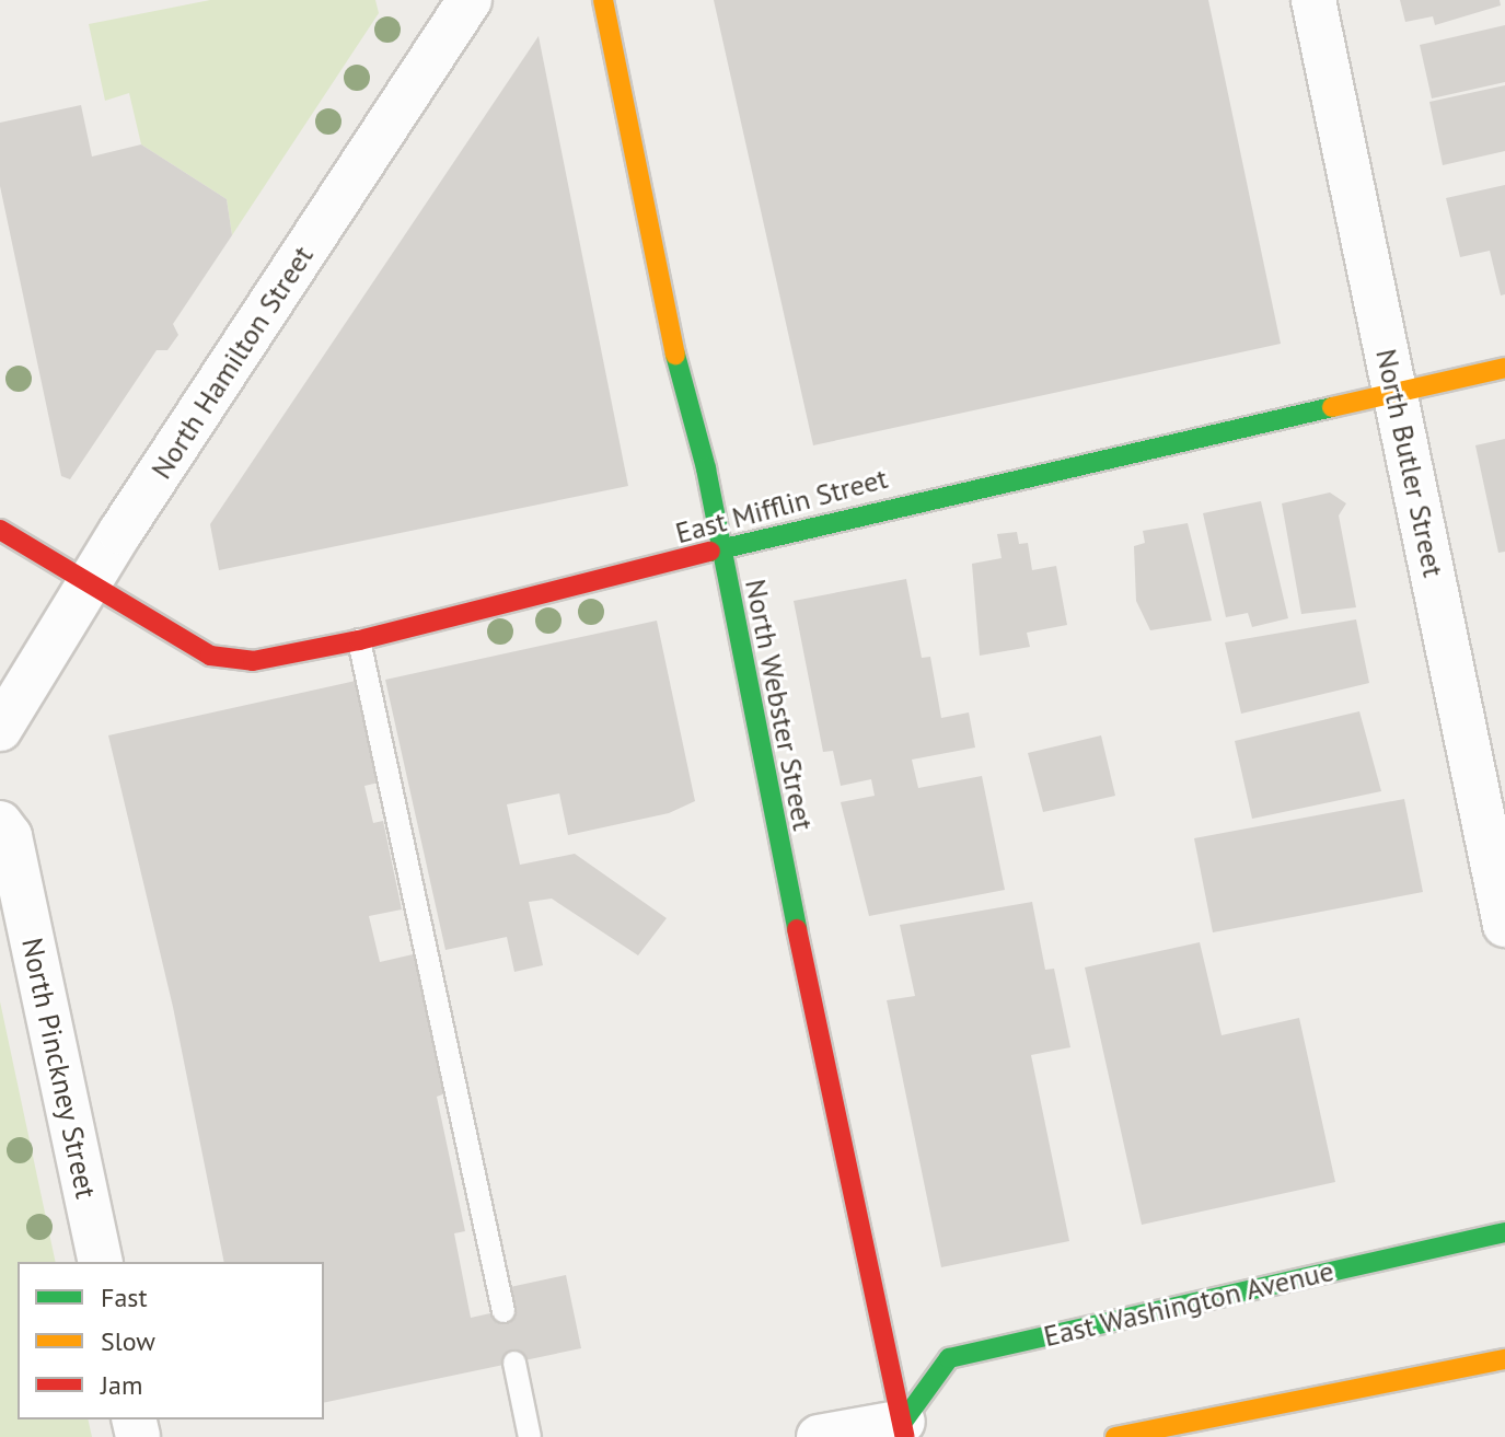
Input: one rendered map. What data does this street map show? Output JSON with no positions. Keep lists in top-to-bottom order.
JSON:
{
  "streets": {
    "street": [
      "North Hamilton Street",
      "North Butler Street",
      "East Mifflin Street",
      "North Webster Street",
      "North Pinckney Street",
      "East Washington Avenue"
    ]
  },
  "crossings": [
    ["North Hamilton Street", "East Mifflin Street"],
    ["North Butler Street", "East Mifflin Street"],
    ["East Mifflin Street", "North Webster Street"],
    ["North Webster Street", "East Washington Avenue"]
  ],
  "legend": ["Fast", "Slow", "Jam"]
}
